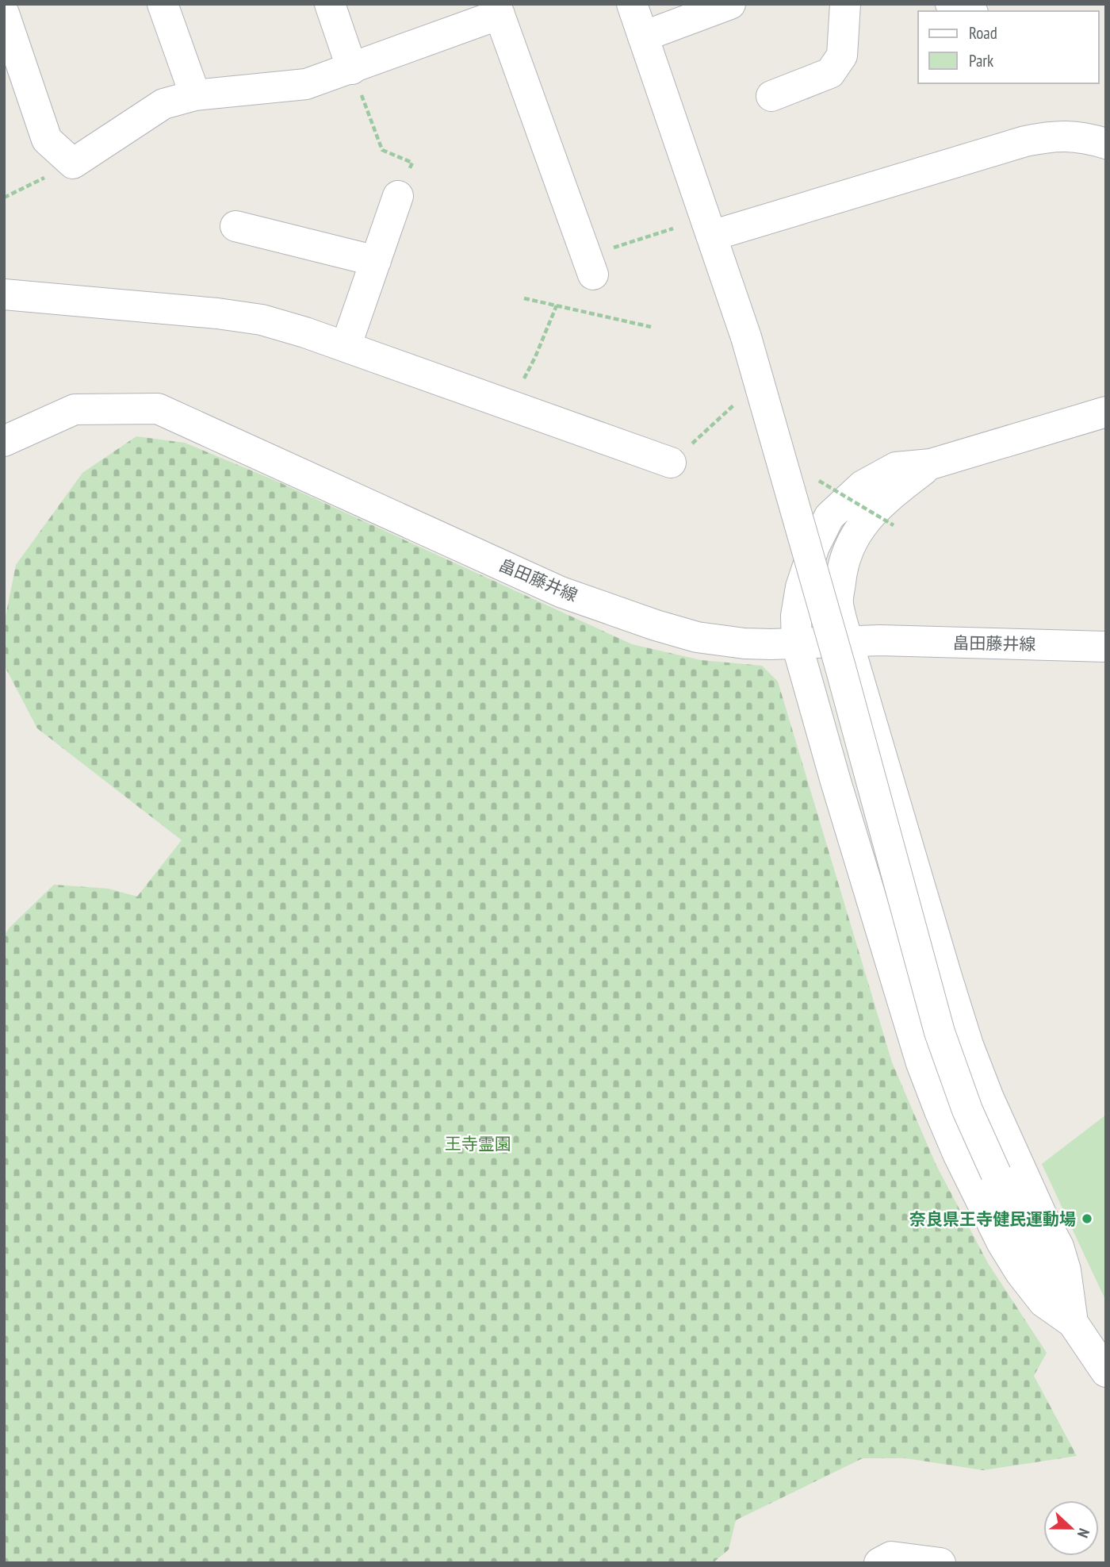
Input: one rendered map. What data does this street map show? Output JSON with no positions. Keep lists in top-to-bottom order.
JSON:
{
  "streets": {
    "street": ["畠田藤井線"]
  },
  "parks": ["王寺霊園"],
  "places": ["奈良県王寺健民運動場"],
  "legend": ["Road", "Park"],
  "north": "right"
}
